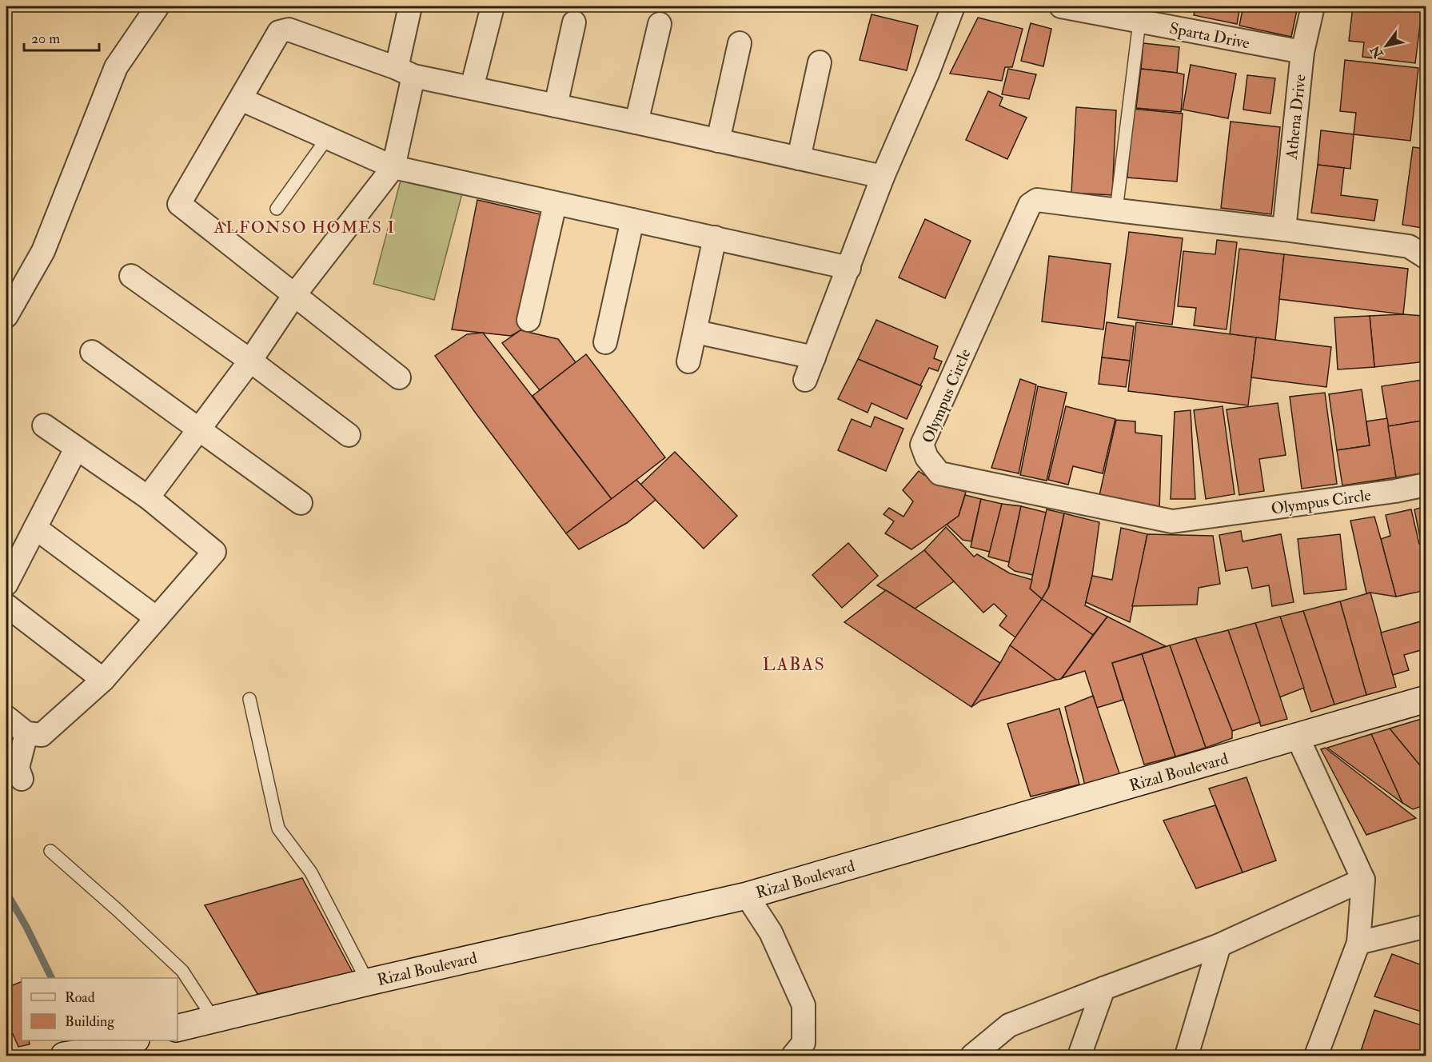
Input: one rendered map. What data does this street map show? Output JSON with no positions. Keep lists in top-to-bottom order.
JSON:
{
  "streets": {
    "main road": ["Rizal Boulevard"],
    "street": ["Sparta Drive", "Athena Drive", "Olympus Circle"]
  },
  "crossings": [
    ["Sparta Drive", "Athena Drive"],
    ["Athena Drive", "Olympus Circle"]
  ],
  "districts": ["ALFONSO HOMES I", "LABAS"],
  "legend": ["Road", "Building"],
  "scale_bar": "20 m",
  "north": "bottom left"
}
